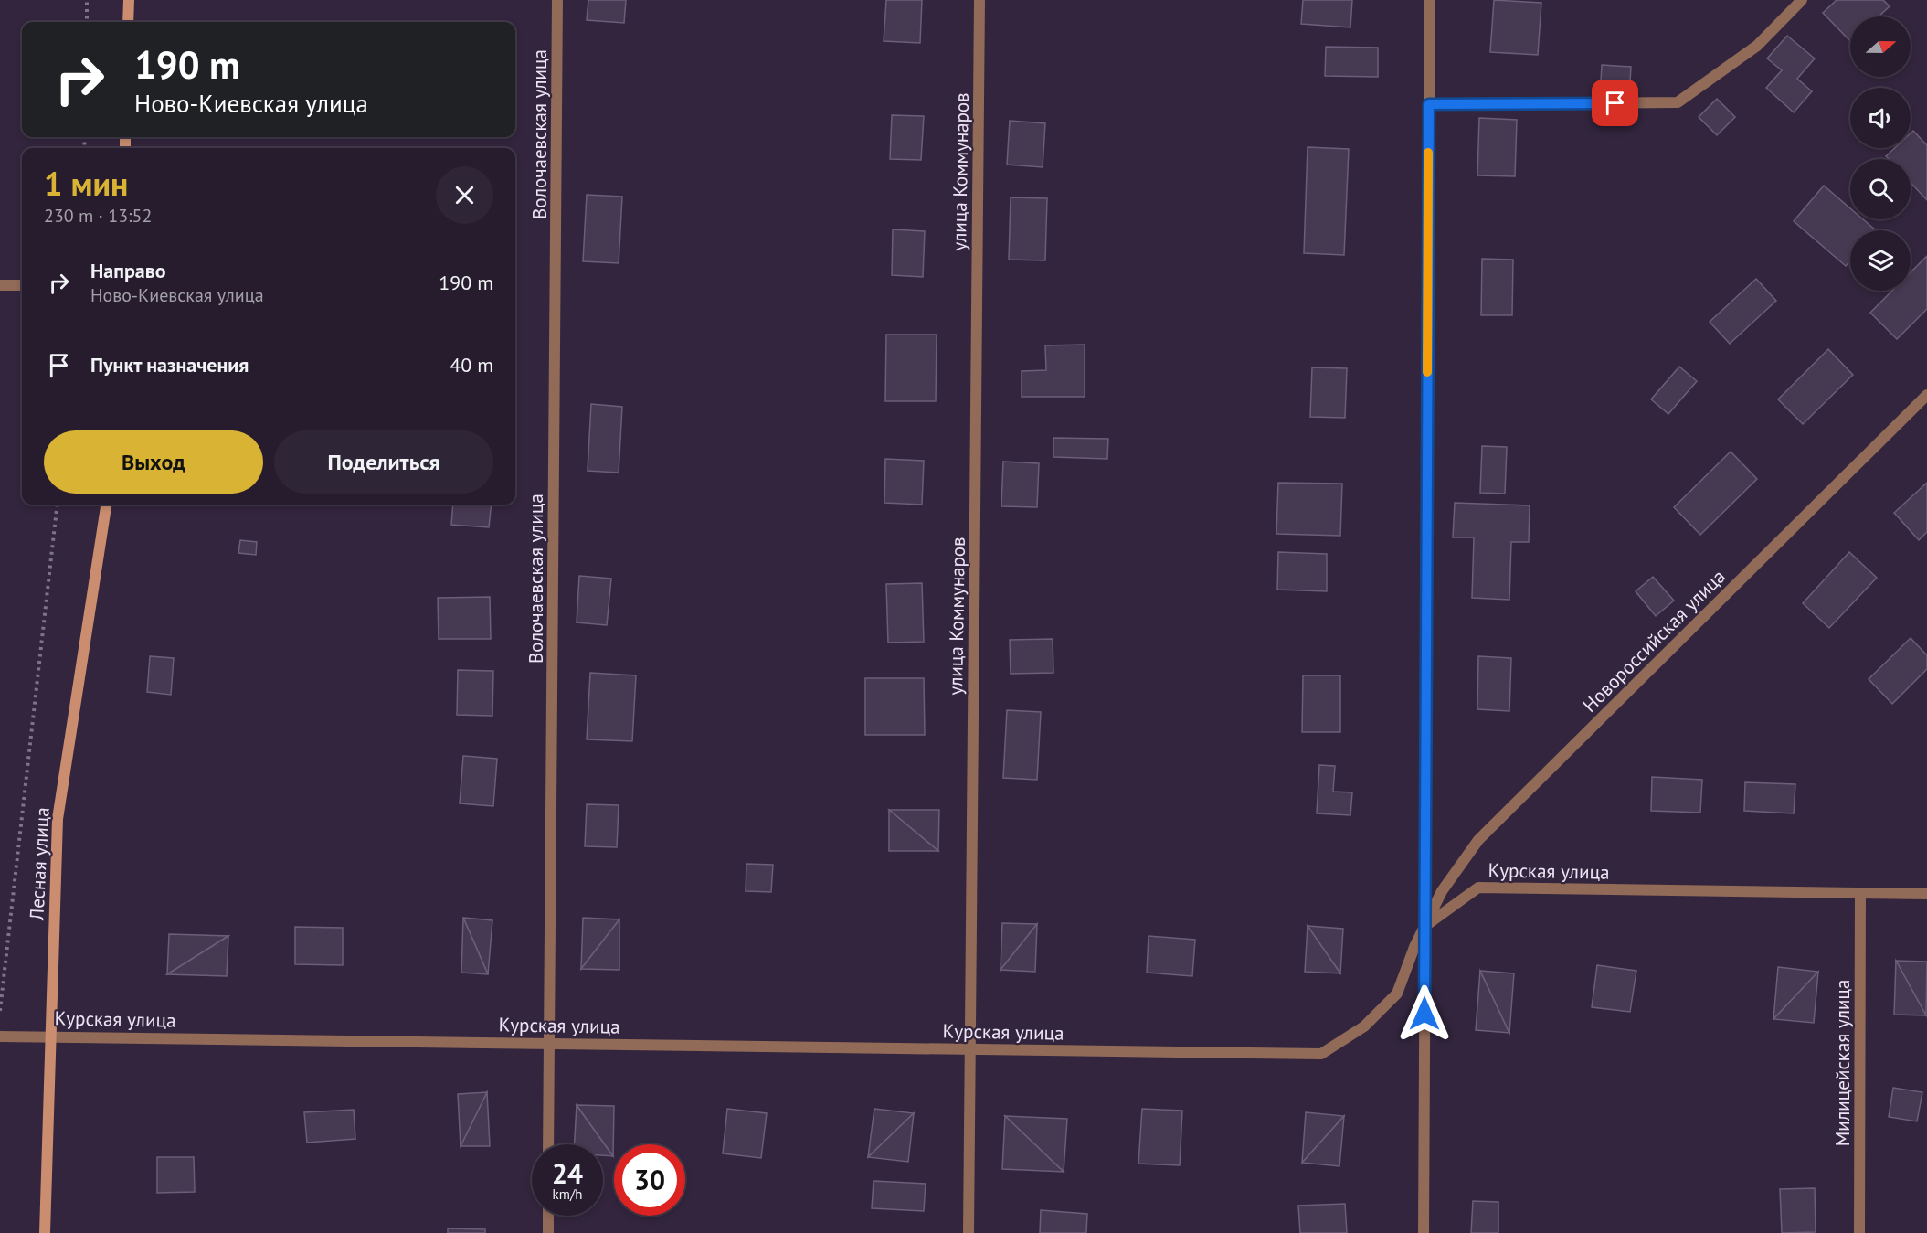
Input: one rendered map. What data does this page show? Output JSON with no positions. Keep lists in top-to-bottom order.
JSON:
{
  "streets": {
    "street": [
      "Волочаевская улица",
      "улица Коммунаров",
      "Новороссийская улица",
      "Лесная улица",
      "Курская улица",
      "Милицейская улица"
    ]
  },
  "crossings": [
    ["Волочаевская улица", "Курская улица"],
    ["улица Коммунаров", "Курская улица"],
    ["Новороссийская улица", "Курская улица"],
    ["Лесная улица", "Курская улица"],
    ["Курская улица", "Милицейская улица"]
  ],
  "north": "right",
  "page": {
    "turn": ["190 m", "Ново-Киевская улица"],
    "heading": ["1 мин", "230 m · 13:52"],
    "list": [
      {
        "name": "Направо",
        "note": "Ново-Киевская улица",
        "value": "190 m"
      },
      {
        "name": "Пункт назначения",
        "value": "40 m"
      }
    ],
    "buttons": ["Выход", "Поделиться"],
    "speed": "24 km/h",
    "limit": "30"
  }
}
